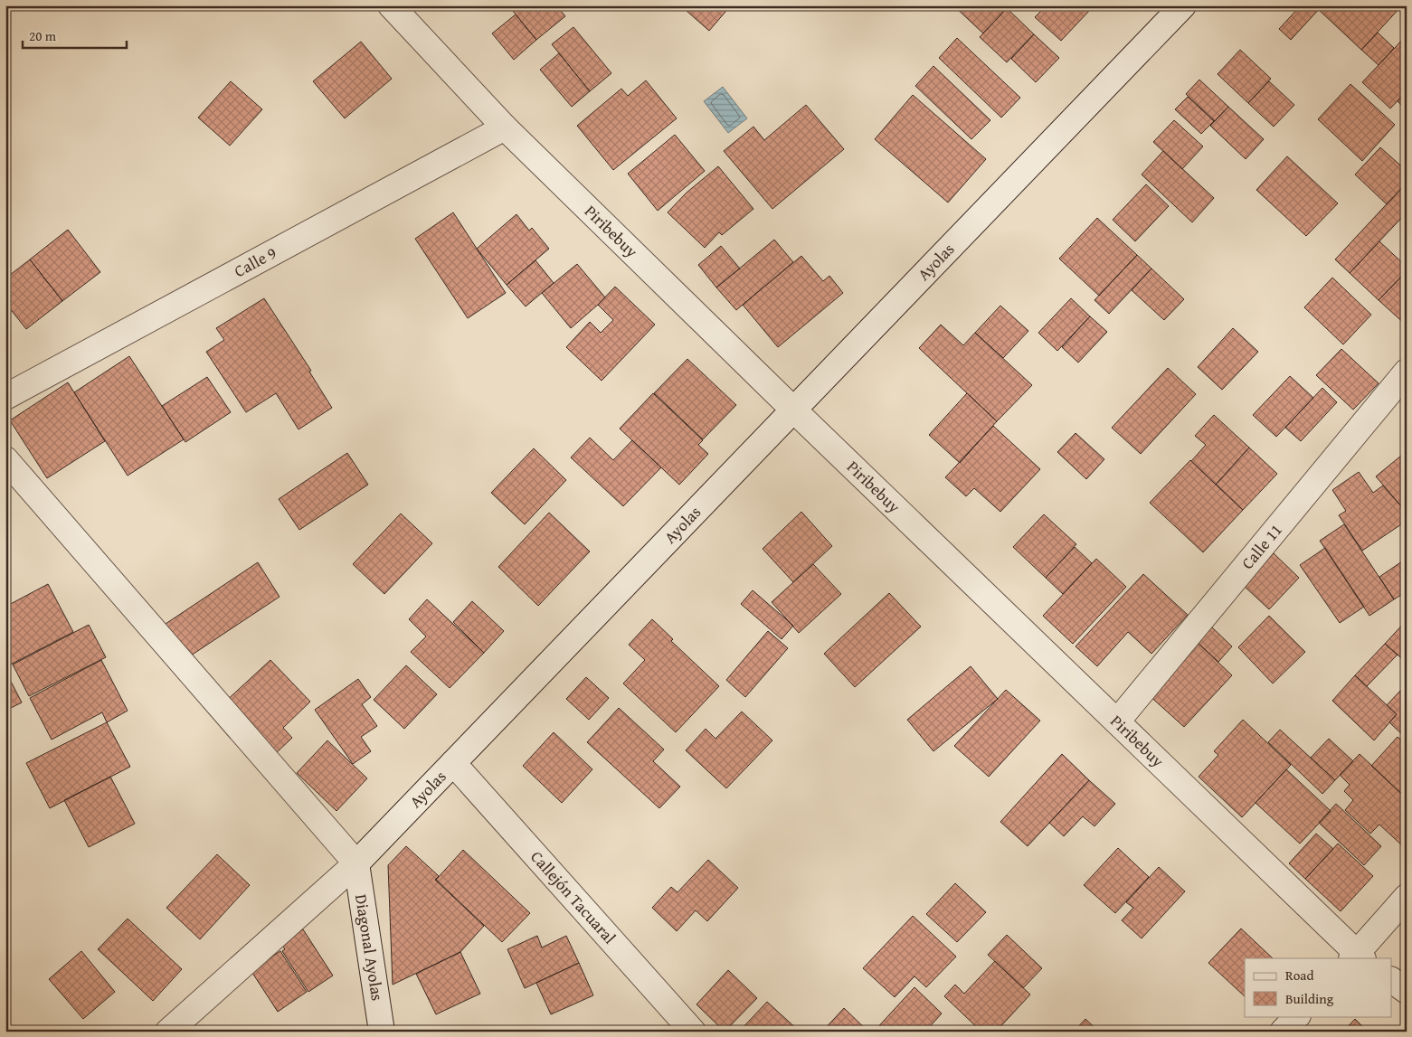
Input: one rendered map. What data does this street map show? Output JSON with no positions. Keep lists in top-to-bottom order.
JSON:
{
  "streets": {
    "street": [
      "Piribebuy",
      "Ayolas",
      "Calle 9",
      "Calle 11",
      "Callejón Tacuaral",
      "Diagonal Ayolas"
    ]
  },
  "crossings": [
    ["Piribebuy", "Ayolas"],
    ["Piribebuy", "Calle 9"],
    ["Piribebuy", "Calle 11"],
    ["Ayolas", "Callejón Tacuaral"],
    ["Ayolas", "Diagonal Ayolas"]
  ],
  "legend": ["Road", "Building"],
  "scale_bar": "20 m"
}
